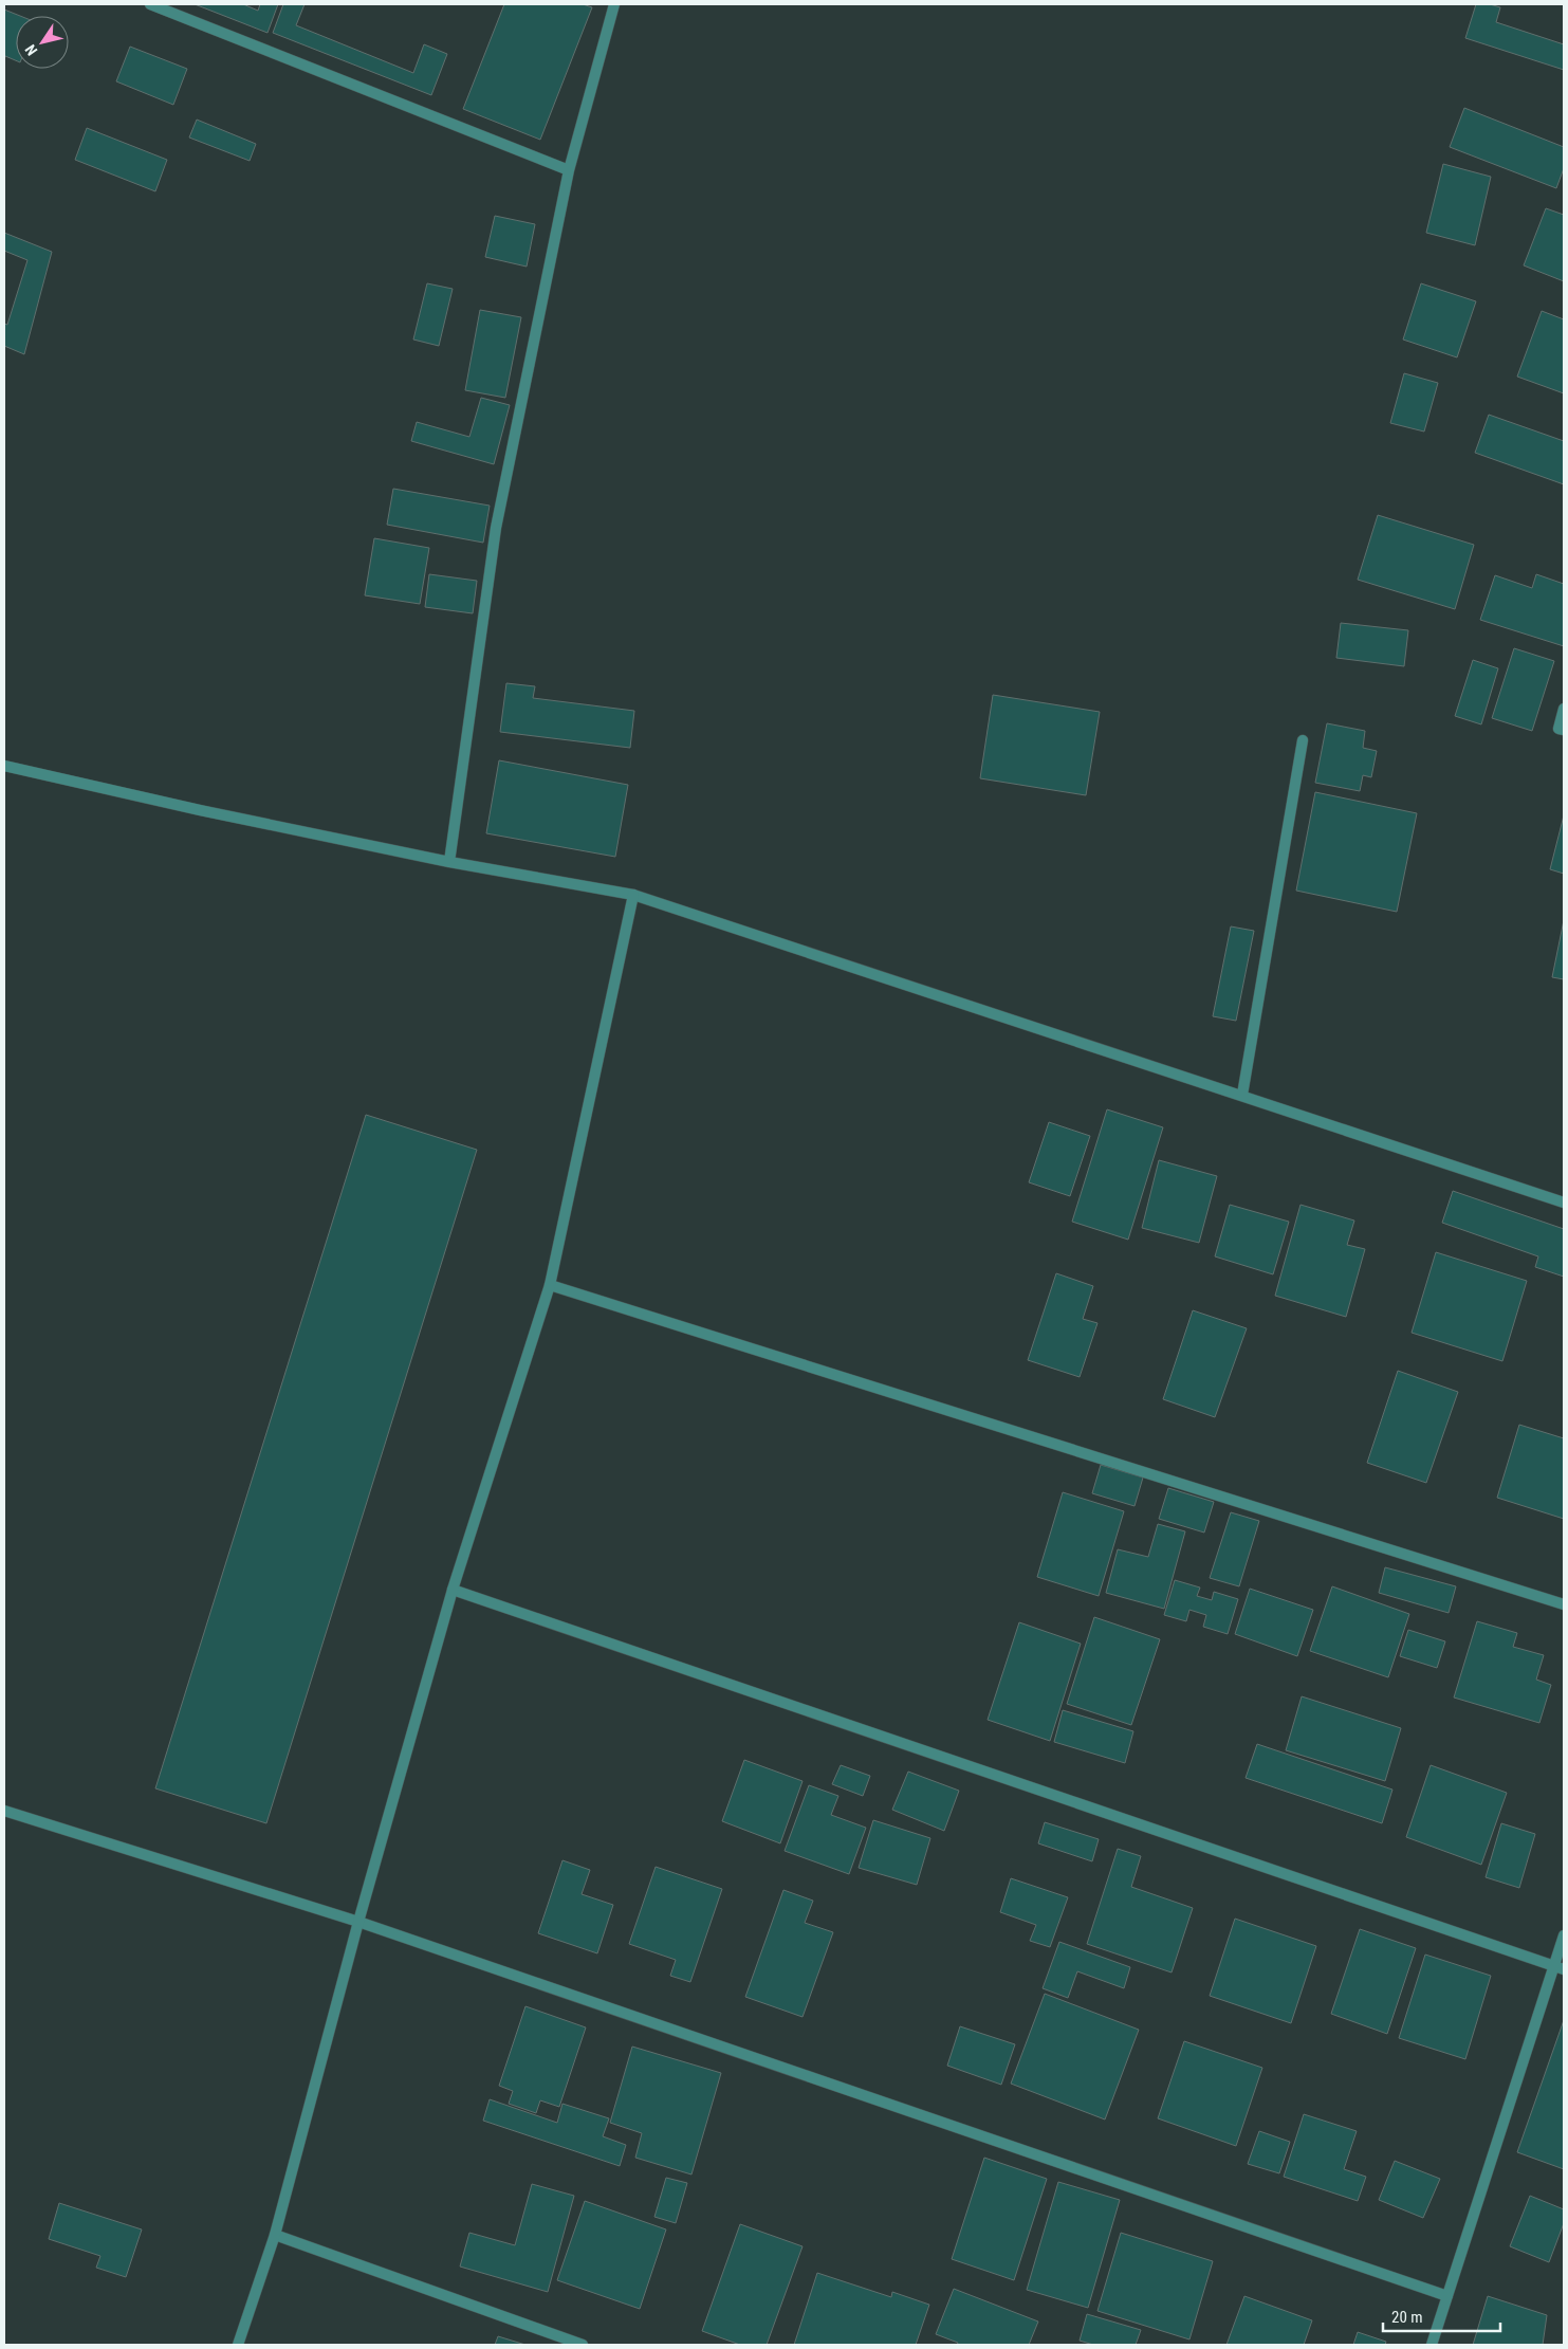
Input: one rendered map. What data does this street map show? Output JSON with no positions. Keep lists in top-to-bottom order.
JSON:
{
  "scale_bar": "20 m",
  "north": "bottom left"
}
